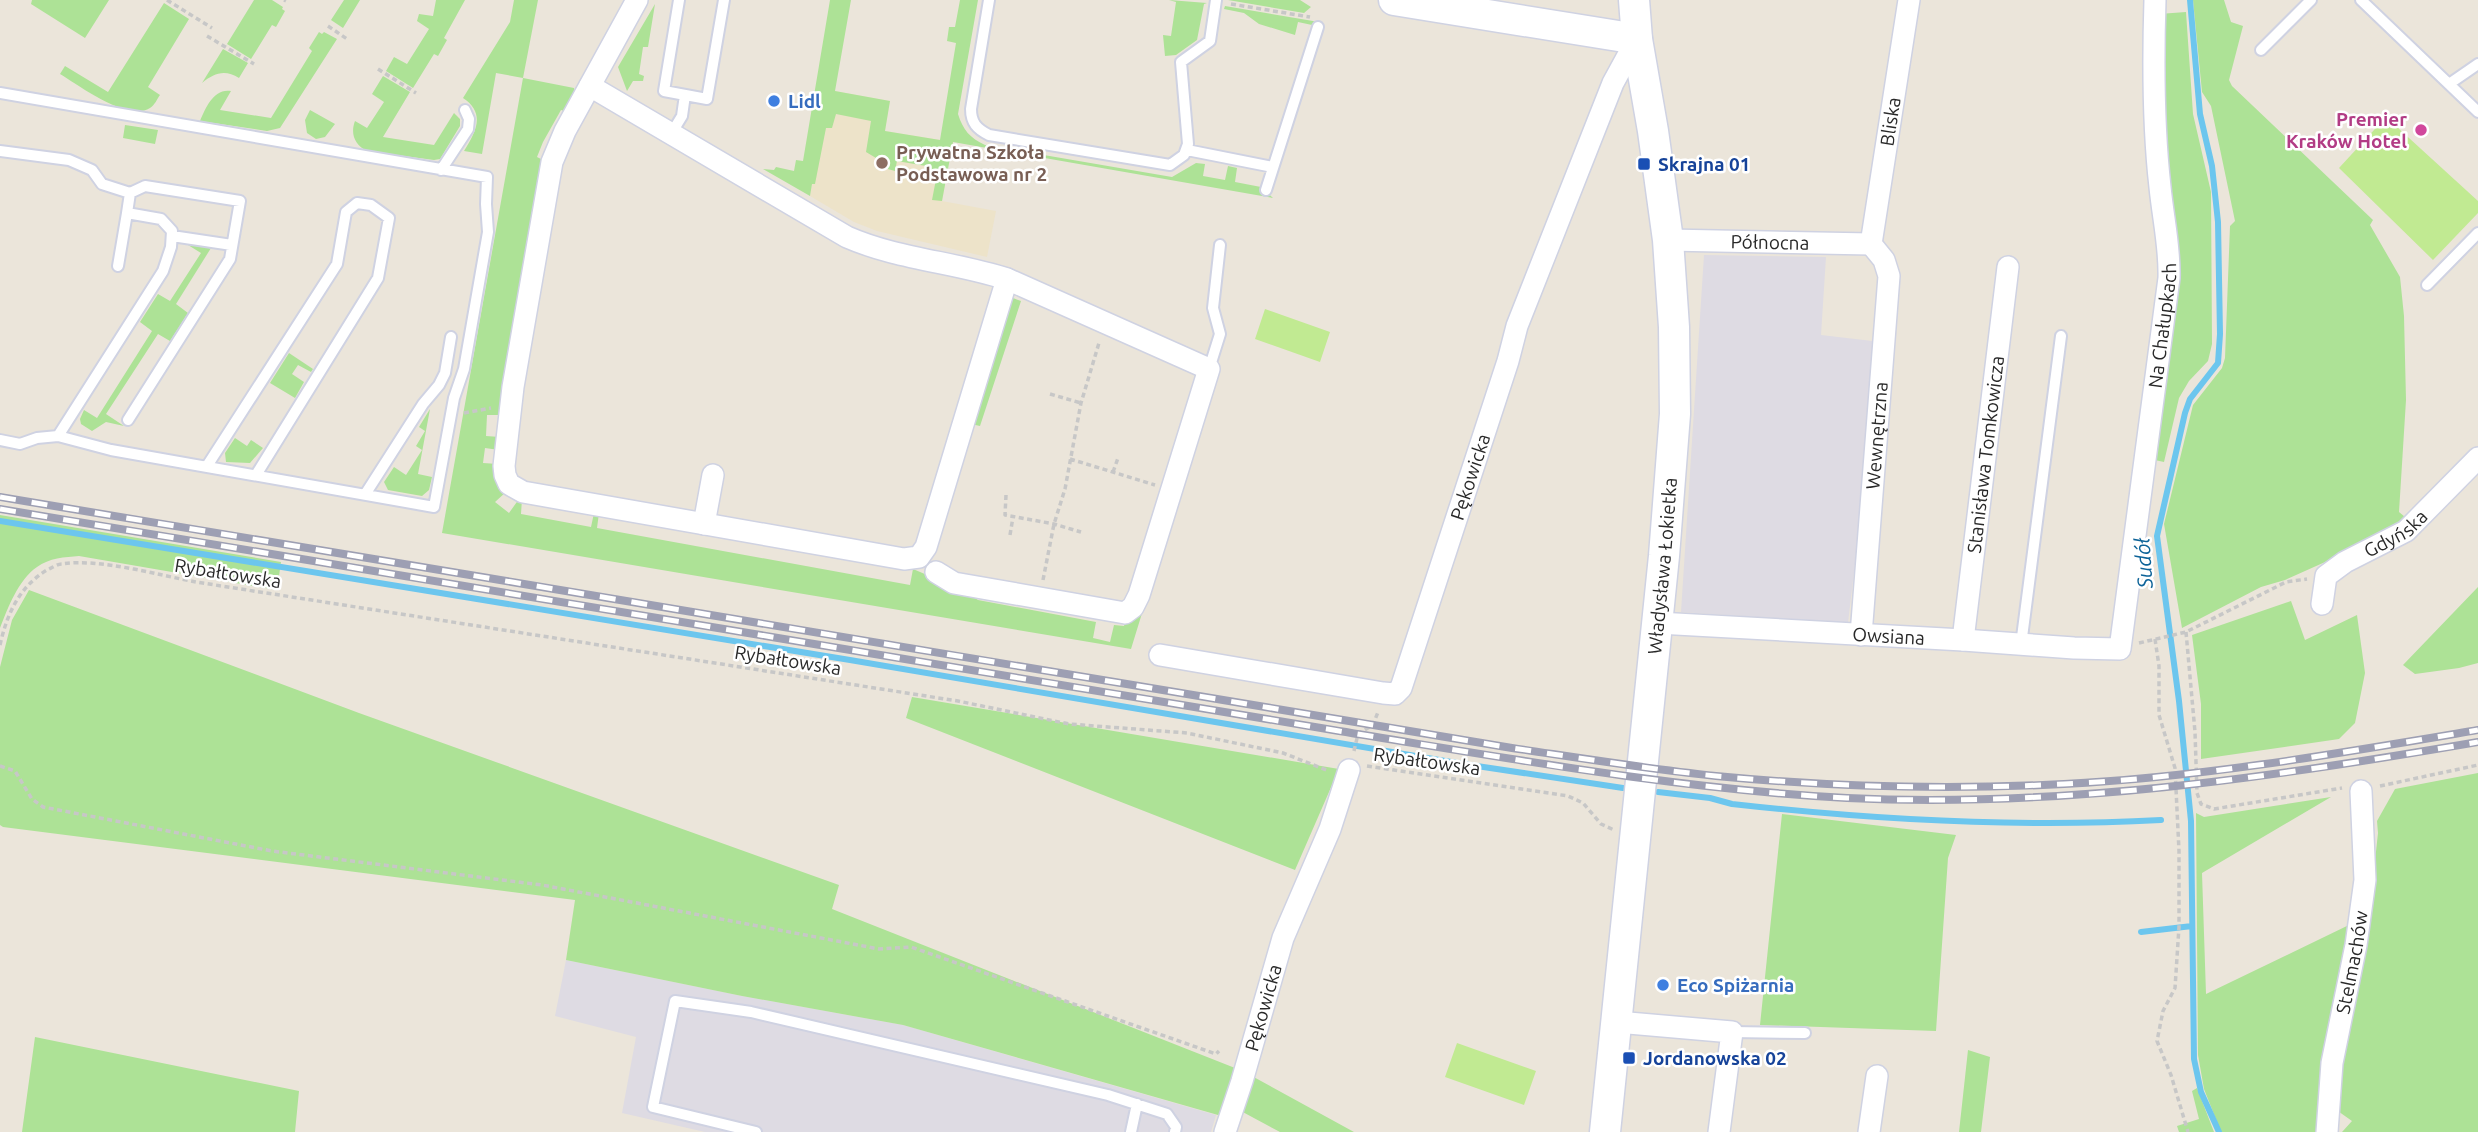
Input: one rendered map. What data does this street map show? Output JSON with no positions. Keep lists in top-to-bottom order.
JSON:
{
  "streets": {
    "street": [
      "Bliska",
      "Północna",
      "Na Chałupkach",
      "Wewnętrzna",
      "Stanisława Tomkowicza",
      "Pękowicka",
      "Gdyńska",
      "Władysława Łokietka",
      "Owsiana",
      "Stelmachów"
    ],
    "path": ["Rybałtowska"]
  },
  "crossings": [
    ["Bliska", "Północna"],
    ["Bliska", "Wewnętrzna"],
    ["Północna", "Wewnętrzna"],
    ["Północna", "Władysława Łokietka"],
    ["Na Chałupkach", "Owsiana"],
    ["Wewnętrzna", "Owsiana"],
    ["Stanisława Tomkowicza", "Owsiana"],
    ["Pękowicka", "Władysława Łokietka"],
    ["Pękowicka", "Rybałtowska"],
    ["Władysława Łokietka", "Owsiana"]
  ],
  "water": ["Sudół"],
  "places": {
    "other": [
      "Lidl",
      "Premier Kraków Hotel",
      "Prywatna Szkoła Podstawowa nr 2",
      "Eco Spiżarnia"
    ],
    "transit": ["Skrajna 01", "Jordanowska 02"]
  }
}
